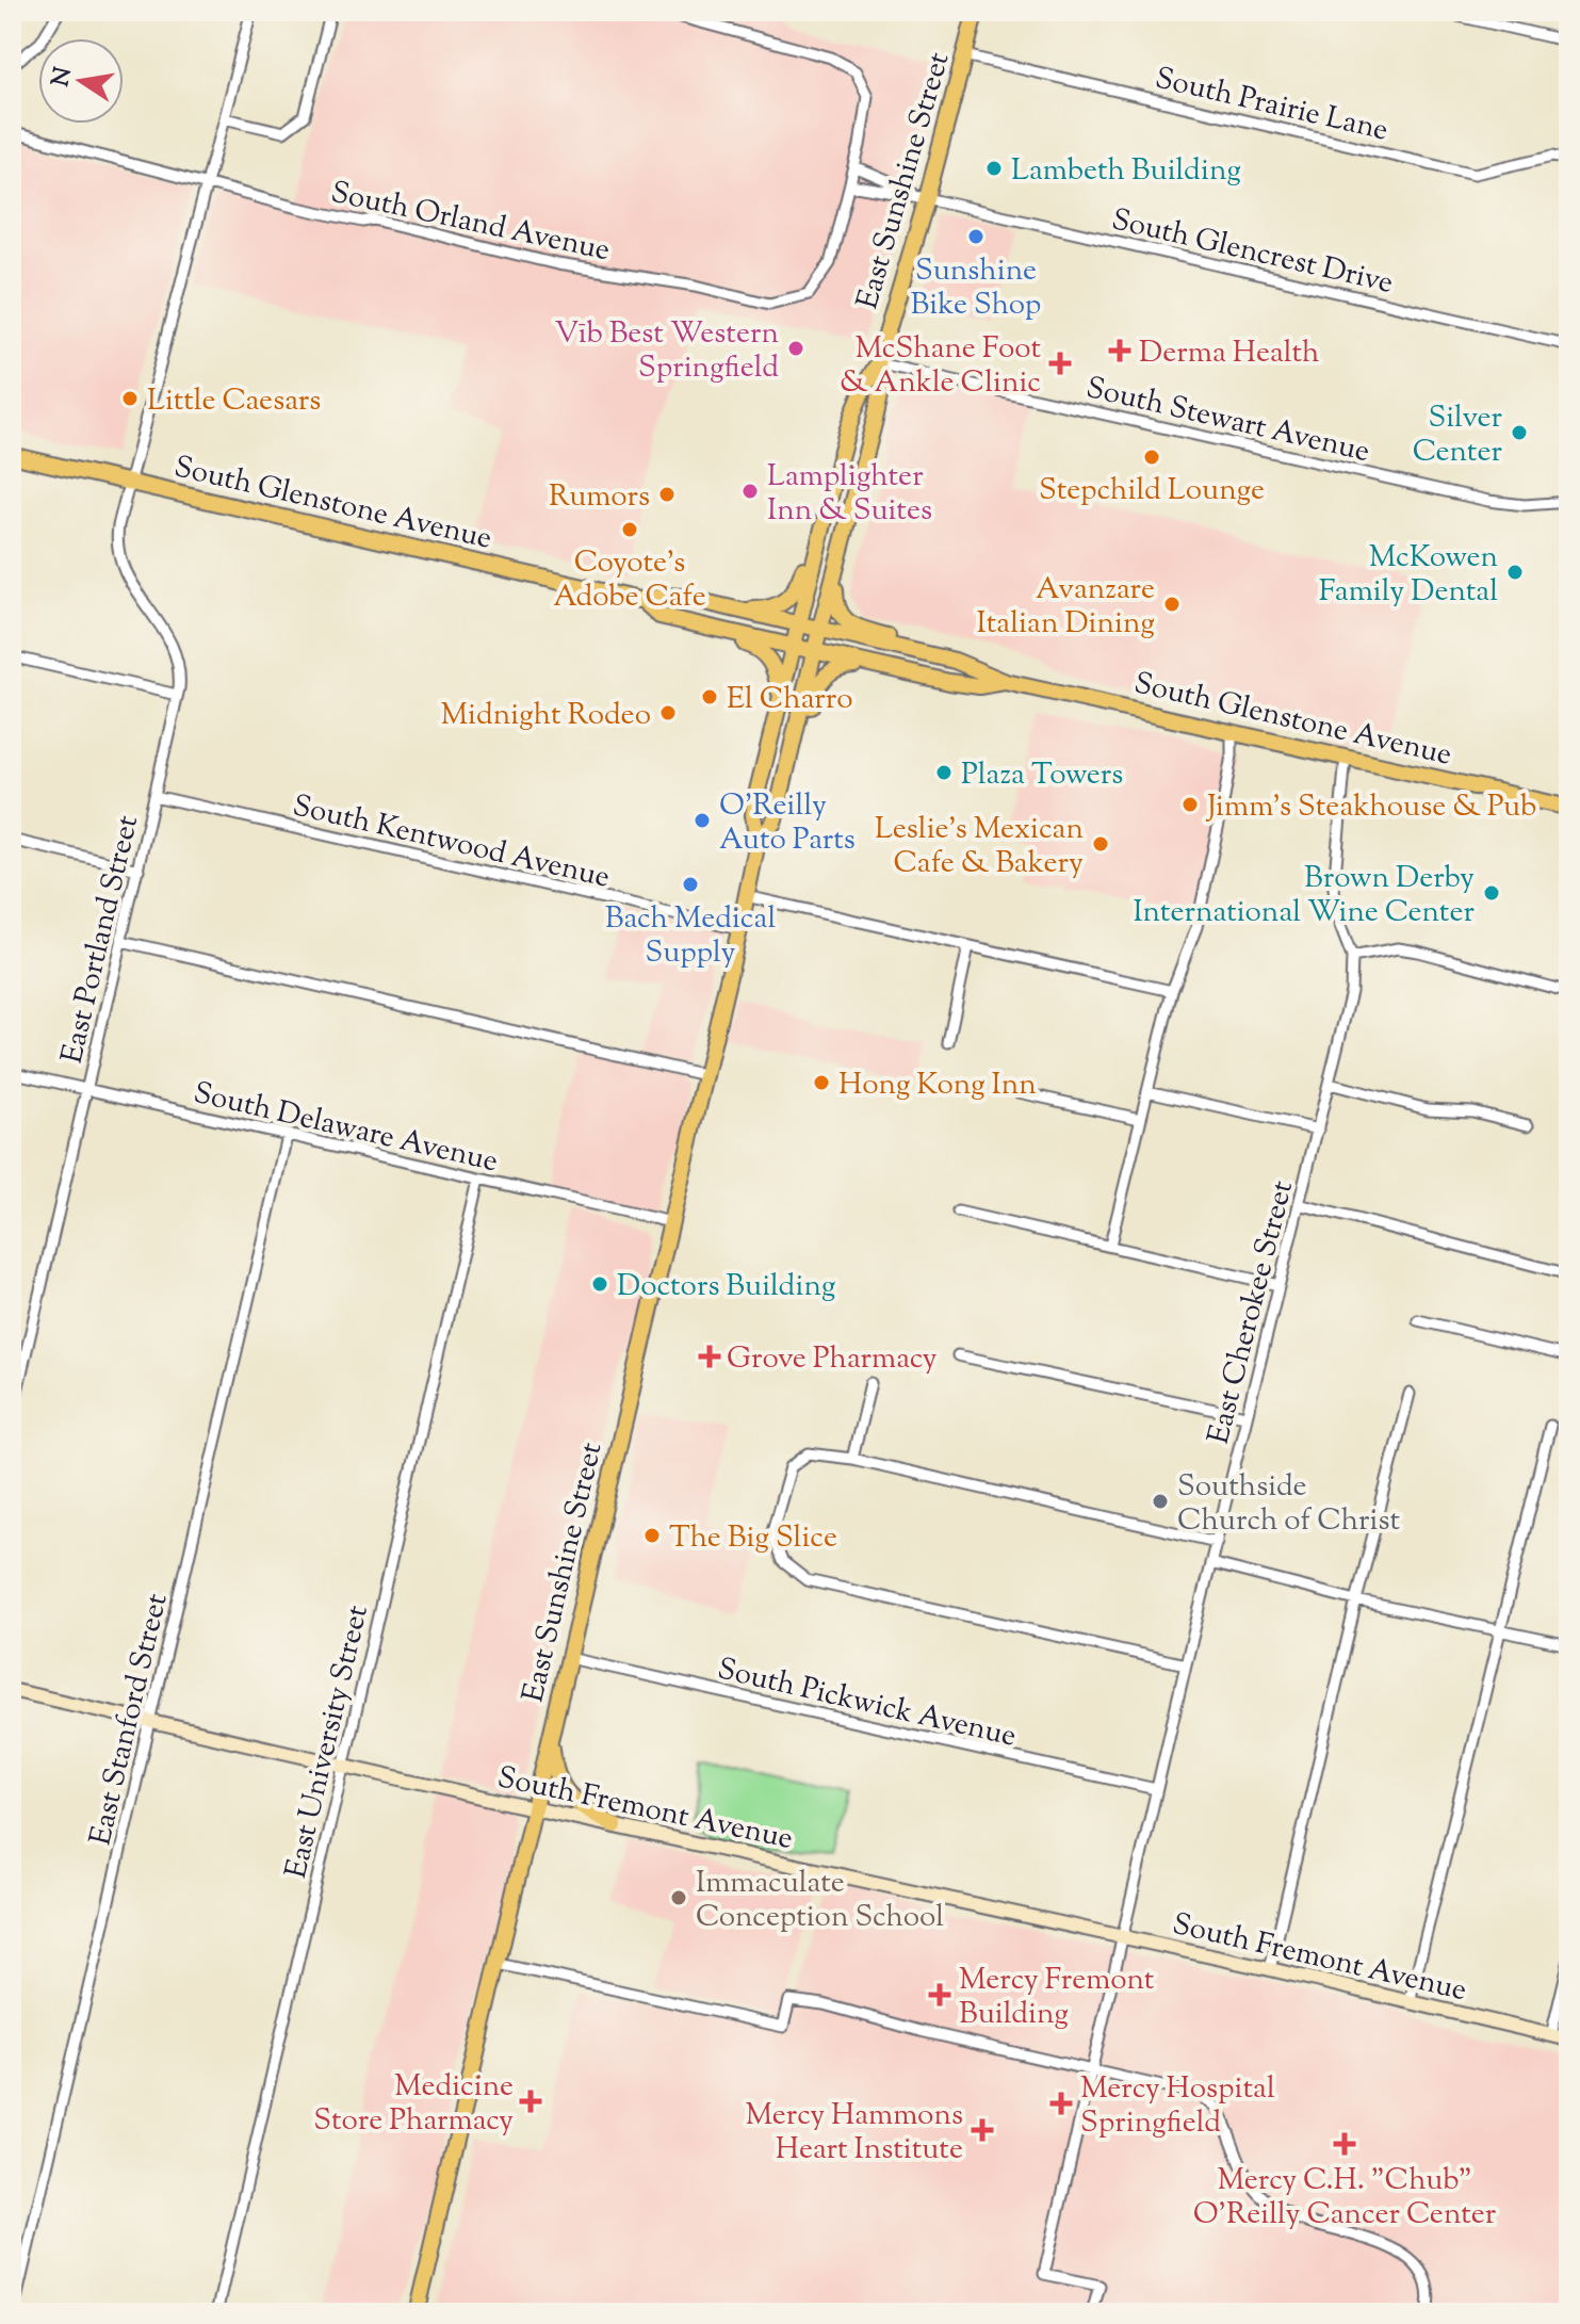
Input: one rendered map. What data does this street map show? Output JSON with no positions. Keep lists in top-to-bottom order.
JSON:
{
  "streets": {
    "main road": ["East Sunshine Street", "South Glenstone Avenue", "South Fremont Avenue"],
    "street": [
      "South Prairie Lane",
      "South Orland Avenue",
      "South Glencrest Drive",
      "South Stewart Avenue",
      "South Kentwood Avenue",
      "East Portland Street",
      "South Delaware Avenue",
      "East Cherokee Street",
      "South Pickwick Avenue",
      "East Stanford Street",
      "East University Street"
    ]
  },
  "crossings": [
    ["South Prairie Lane", "East Sunshine Street"],
    ["East Sunshine Street", "South Glencrest Drive"],
    ["East Sunshine Street", "South Stewart Avenue"],
    ["East Sunshine Street", "South Glenstone Avenue"],
    ["East Sunshine Street", "South Kentwood Avenue"],
    ["East Sunshine Street", "South Delaware Avenue"],
    ["East Sunshine Street", "South Pickwick Avenue"],
    ["East Sunshine Street", "South Fremont Avenue"],
    ["South Orland Avenue", "East Portland Street"],
    ["South Glenstone Avenue", "East Portland Street"],
    ["South Glenstone Avenue", "East Cherokee Street"],
    ["South Kentwood Avenue", "East Portland Street"],
    ["East Portland Street", "South Delaware Avenue"],
    ["South Delaware Avenue", "East Stanford Street"],
    ["South Delaware Avenue", "East University Street"],
    ["East Cherokee Street", "South Pickwick Avenue"],
    ["East Cherokee Street", "South Fremont Avenue"],
    ["East Stanford Street", "South Fremont Avenue"],
    ["East University Street", "South Fremont Avenue"]
  ],
  "places": {
    "other": [
      "Lambeth Building",
      "Sunshine Bike Shop",
      "Vīb Best Western Springfield",
      "Little Caesars",
      "Silver Center",
      "Stepchild Lounge",
      "Lamplighter Inn & Suites",
      "Rumors",
      "Coyote's Adobe Cafe",
      "McKowen Family Dental",
      "Avanzare Italian Dining",
      "El Charro",
      "Midnight Rodeo",
      "Plaza Towers",
      "Jimm's Steakhouse & Pub",
      "O'Reilly Auto Parts",
      "Leslie's Mexican Cafe & Bakery",
      "Bach Medical Supply",
      "Brown Derby International Wine Center",
      "Hong Kong Inn",
      "Doctors Building",
      "Southside Church of Christ",
      "The Big Slice",
      "Immaculate Conception School"
    ],
    "health": [
      "Derma Health",
      "McShane Foot & Ankle Clinic",
      "Grove Pharmacy",
      "Mercy Fremont Building",
      "Medicine Store Pharmacy",
      "Mercy Hospital Springfield",
      "Mercy Hammons Heart Institute",
      "Mercy C.H. \"Chub\" O'Reilly Cancer Center"
    ]
  },
  "north": "left"
}
